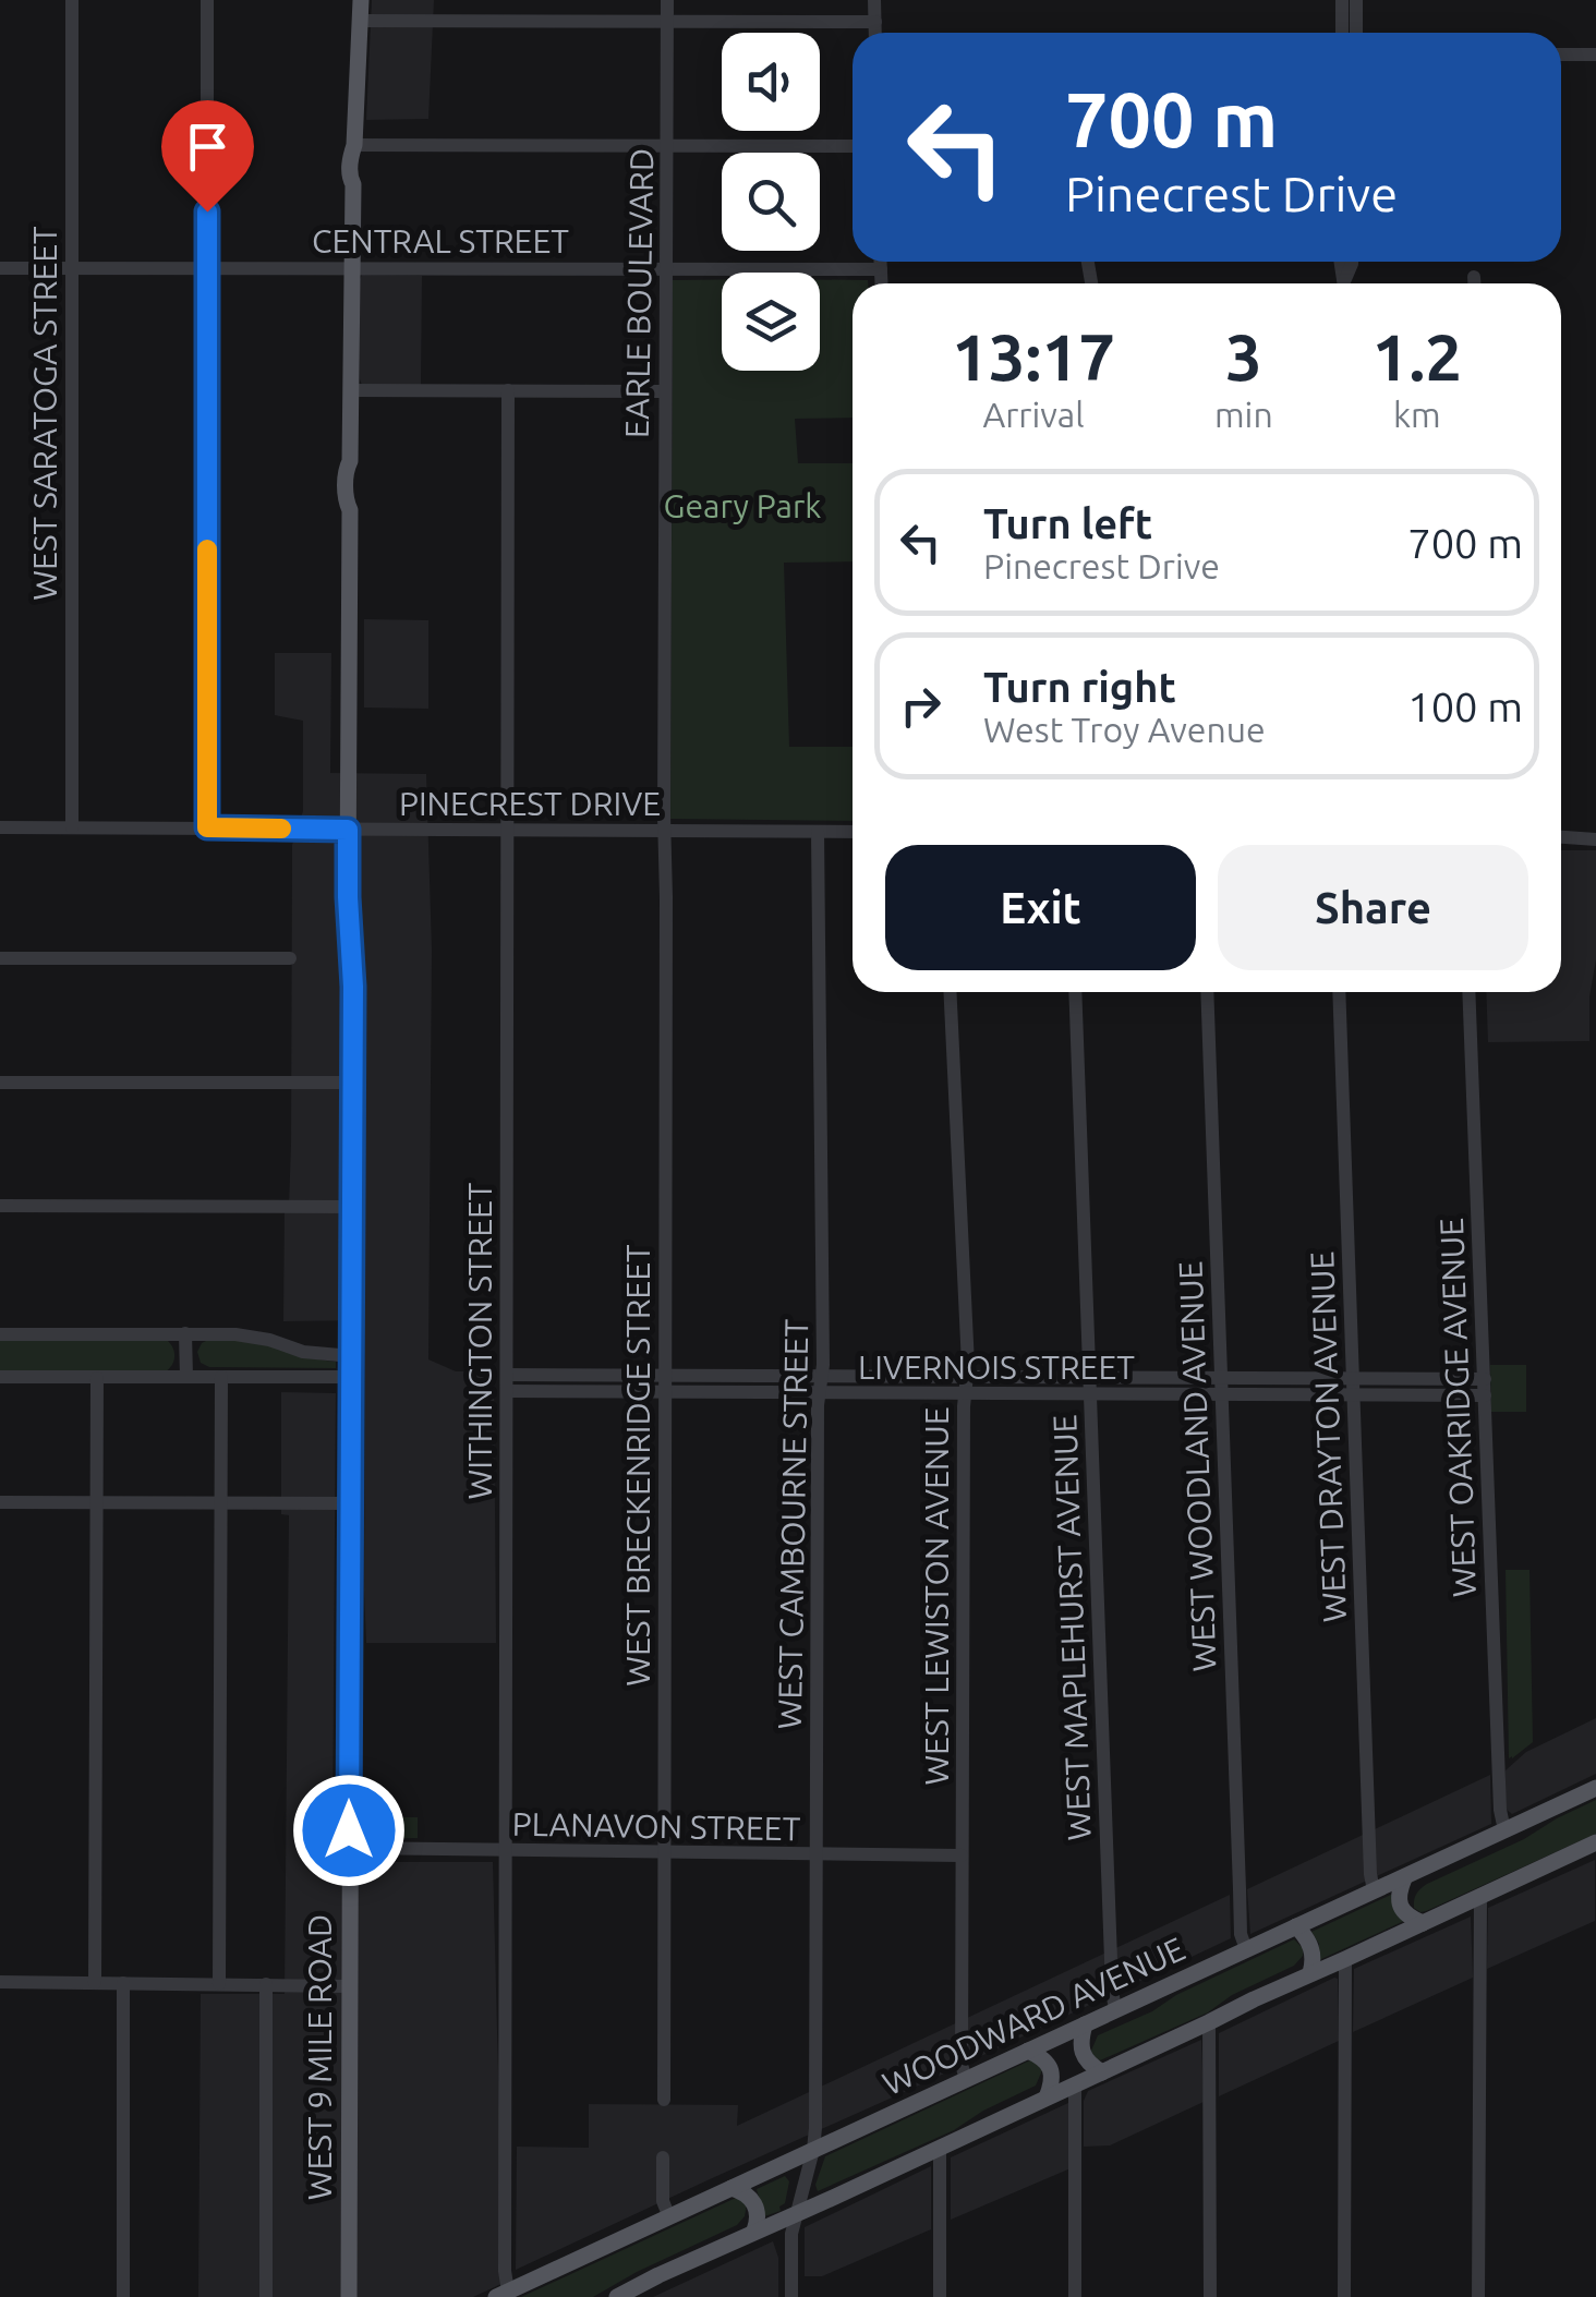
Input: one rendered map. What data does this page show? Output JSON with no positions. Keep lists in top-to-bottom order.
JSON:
{
  "streets": {
    "main road": ["WOODWARD AVENUE", "WEST 9 MILE ROAD"],
    "street": [
      "CENTRAL STREET",
      "EARLE BOULEVARD",
      "WEST SARATOGA STREET",
      "PINECREST DRIVE",
      "WITHINGTON STREET",
      "LIVERNOIS STREET",
      "WEST OAKRIDGE AVENUE",
      "WEST DRAYTON AVENUE",
      "WEST BRECKENRIDGE STREET",
      "WEST WOODLAND AVENUE",
      "WEST CAMBOURNE STREET",
      "WEST LEWISTON AVENUE",
      "WEST MAPLEHURST AVENUE",
      "PLANAVON STREET"
    ]
  },
  "crossings": [
    ["CENTRAL STREET", "EARLE BOULEVARD"],
    ["CENTRAL STREET", "WEST SARATOGA STREET"],
    ["CENTRAL STREET", "WEST 9 MILE ROAD"],
    ["EARLE BOULEVARD", "PINECREST DRIVE"],
    ["EARLE BOULEVARD", "WEST BRECKENRIDGE STREET"],
    ["WEST SARATOGA STREET", "PINECREST DRIVE"],
    ["PINECREST DRIVE", "WITHINGTON STREET"],
    ["PINECREST DRIVE", "WEST BRECKENRIDGE STREET"],
    ["PINECREST DRIVE", "WEST CAMBOURNE STREET"],
    ["PINECREST DRIVE", "WEST 9 MILE ROAD"],
    ["WITHINGTON STREET", "LIVERNOIS STREET"],
    ["WITHINGTON STREET", "PLANAVON STREET"],
    ["WITHINGTON STREET", "WOODWARD AVENUE"],
    ["LIVERNOIS STREET", "WEST OAKRIDGE AVENUE"],
    ["LIVERNOIS STREET", "WEST DRAYTON AVENUE"],
    ["LIVERNOIS STREET", "WEST BRECKENRIDGE STREET"],
    ["LIVERNOIS STREET", "WEST WOODLAND AVENUE"],
    ["LIVERNOIS STREET", "WEST CAMBOURNE STREET"],
    ["LIVERNOIS STREET", "WEST LEWISTON AVENUE"],
    ["LIVERNOIS STREET", "WEST MAPLEHURST AVENUE"],
    ["WEST OAKRIDGE AVENUE", "WOODWARD AVENUE"],
    ["WEST DRAYTON AVENUE", "WOODWARD AVENUE"],
    ["WEST BRECKENRIDGE STREET", "PLANAVON STREET"],
    ["WEST WOODLAND AVENUE", "WOODWARD AVENUE"],
    ["WEST CAMBOURNE STREET", "PLANAVON STREET"],
    ["WEST CAMBOURNE STREET", "WOODWARD AVENUE"],
    ["WEST LEWISTON AVENUE", "PLANAVON STREET"],
    ["WEST LEWISTON AVENUE", "WOODWARD AVENUE"],
    ["WEST MAPLEHURST AVENUE", "WOODWARD AVENUE"],
    ["PLANAVON STREET", "WEST 9 MILE ROAD"]
  ],
  "parks": ["Geary Park"],
  "page": {
    "turn": ["700 m", "Pinecrest Drive"],
    "eta": [
      "13:17",
      "Arrival",
      "3",
      "min",
      "1.2",
      "km"
    ],
    "list": [
      {
        "name": "Turn left",
        "note": "Pinecrest Drive",
        "value": "700 m"
      },
      {
        "name": "Turn right",
        "note": "West Troy Avenue",
        "value": "100 m"
      }
    ],
    "buttons": ["Exit", "Share"]
  }
}
